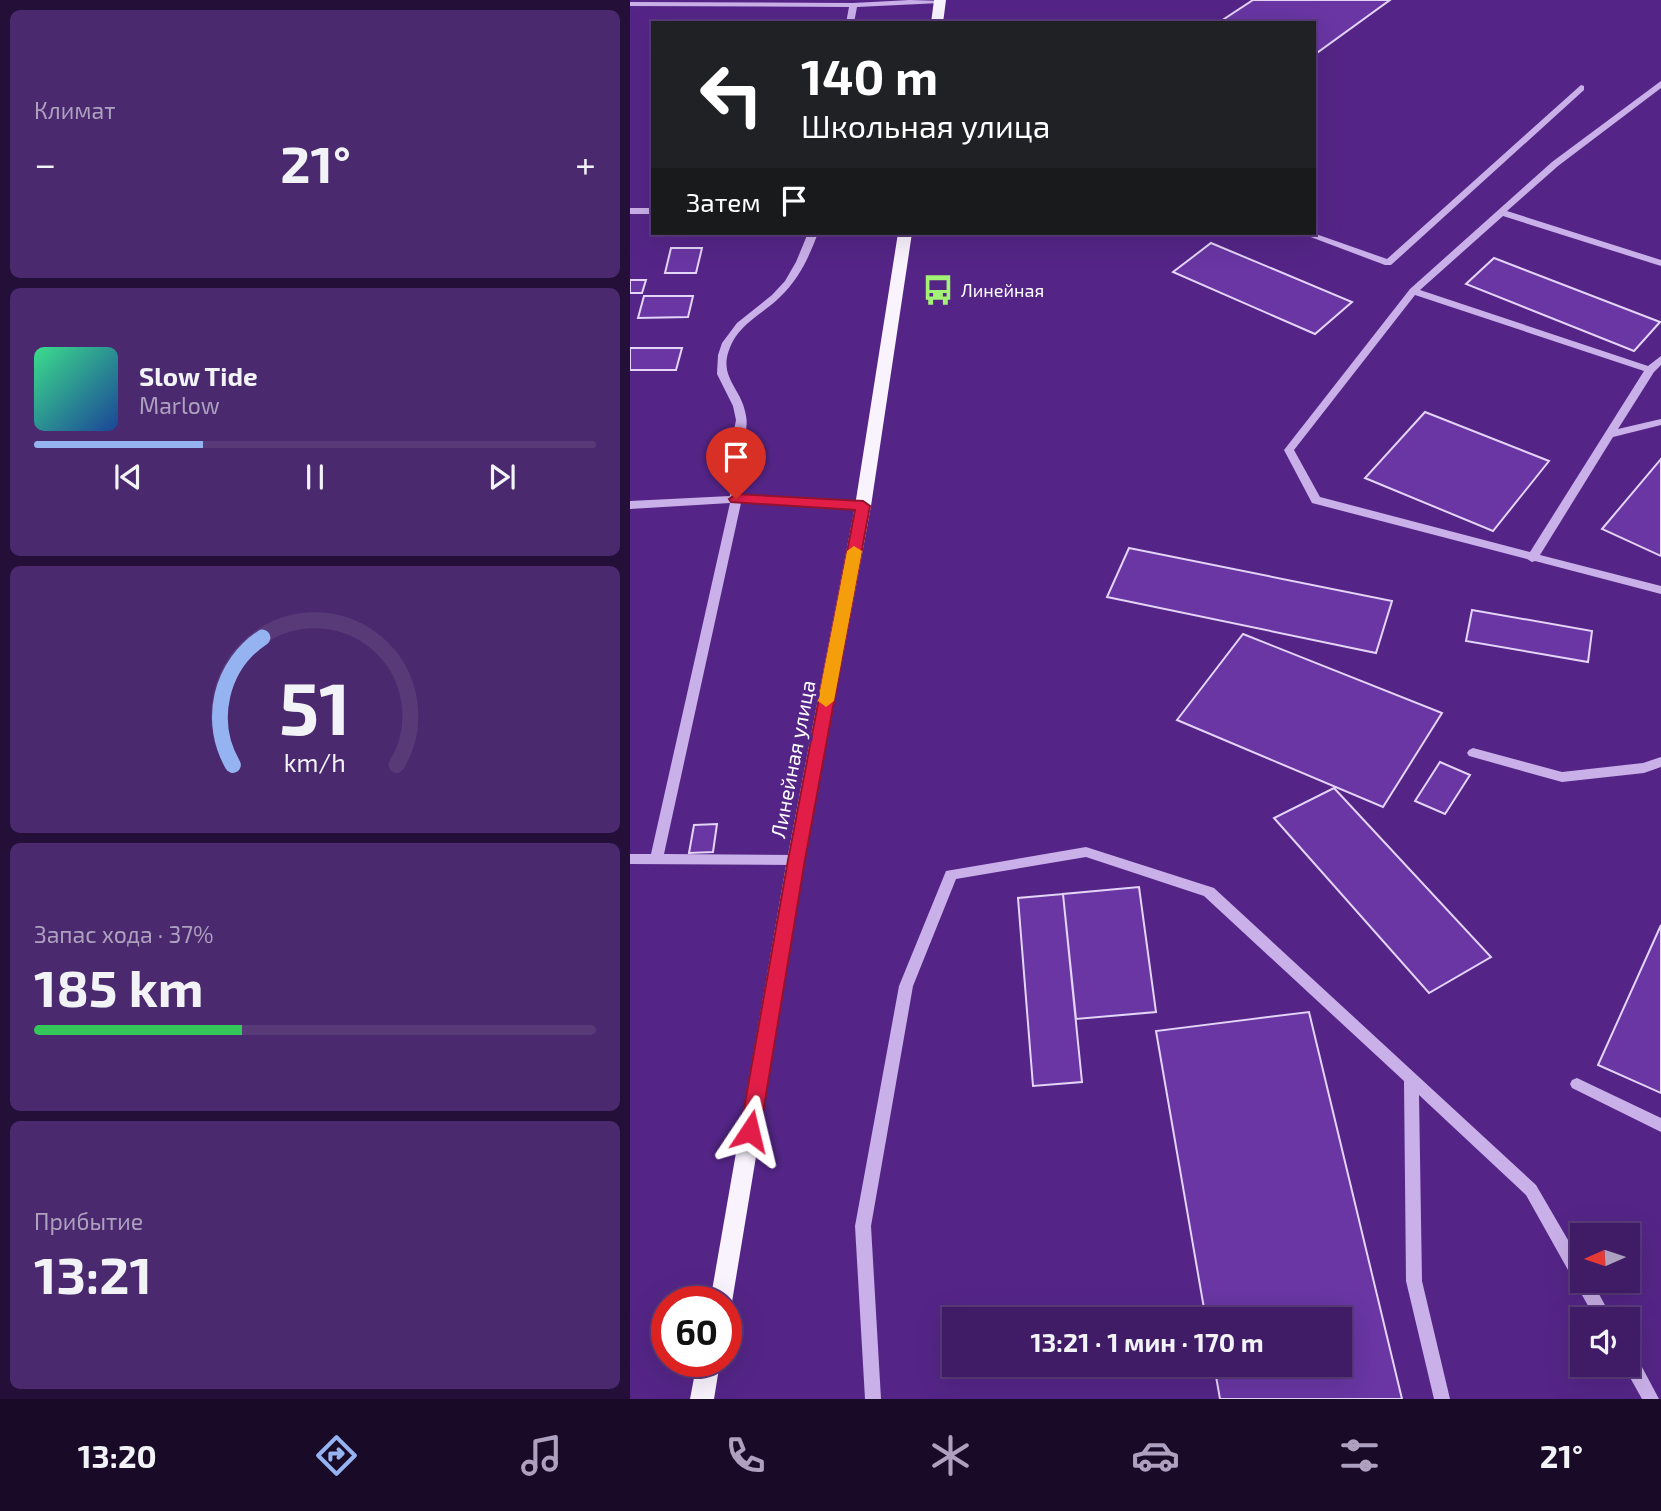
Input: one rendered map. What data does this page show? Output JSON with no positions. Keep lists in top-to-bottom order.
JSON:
{
  "streets": {
    "main road": ["Линейная улица"]
  },
  "places": {
    "bus stop": ["Линейная"]
  },
  "north": "left",
  "page": {
    "tile": [
      "Климат",
      ["Запас хода · 37%", "185 km"],
      ["Прибытие", "13:21"]
    ],
    "turn": ["140 m", "Школьная улица"],
    "heat": ["−", "21°", "+"],
    "then": "Затем",
    "song": ["Slow Tide", "Marlow"],
    "limit": "60",
    "trip": "13:21 · 1 мин · 170 m",
    "tabs": ["13:20", "21°"],
    "gauge": ["51", "km/h"]
  }
}
